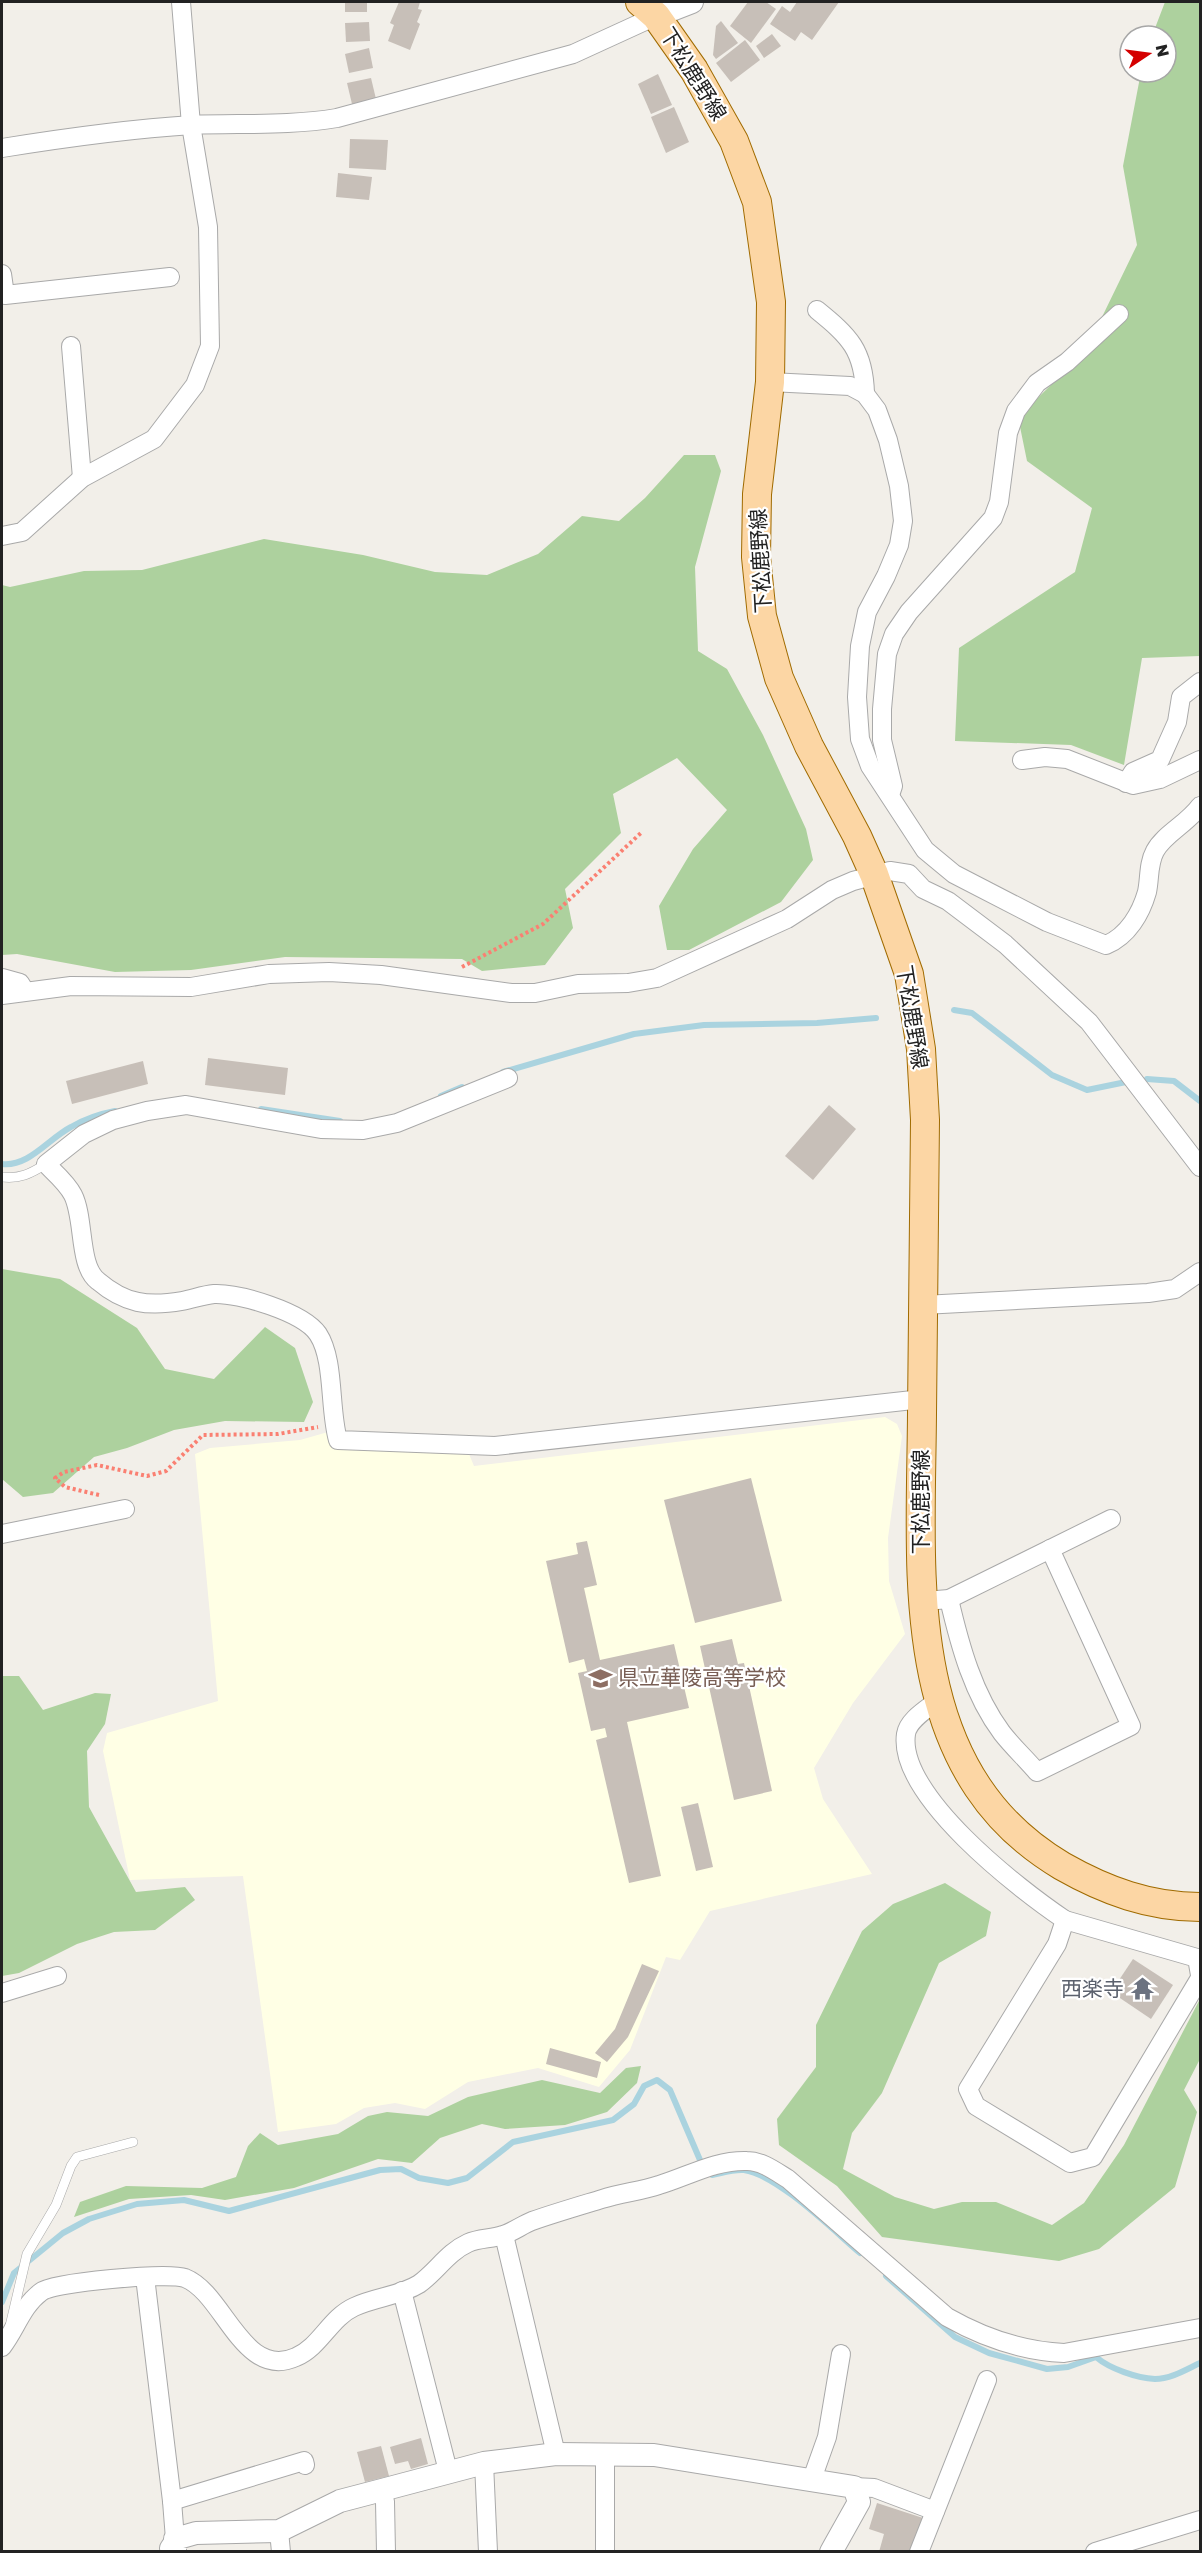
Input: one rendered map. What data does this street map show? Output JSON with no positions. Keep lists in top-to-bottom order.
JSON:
{
  "streets": {
    "main road": ["下松鹿野線"]
  },
  "places": {
    "school or university": ["県立華陵高等学校"],
    "temple": ["西楽寺"]
  },
  "north": "right"
}
